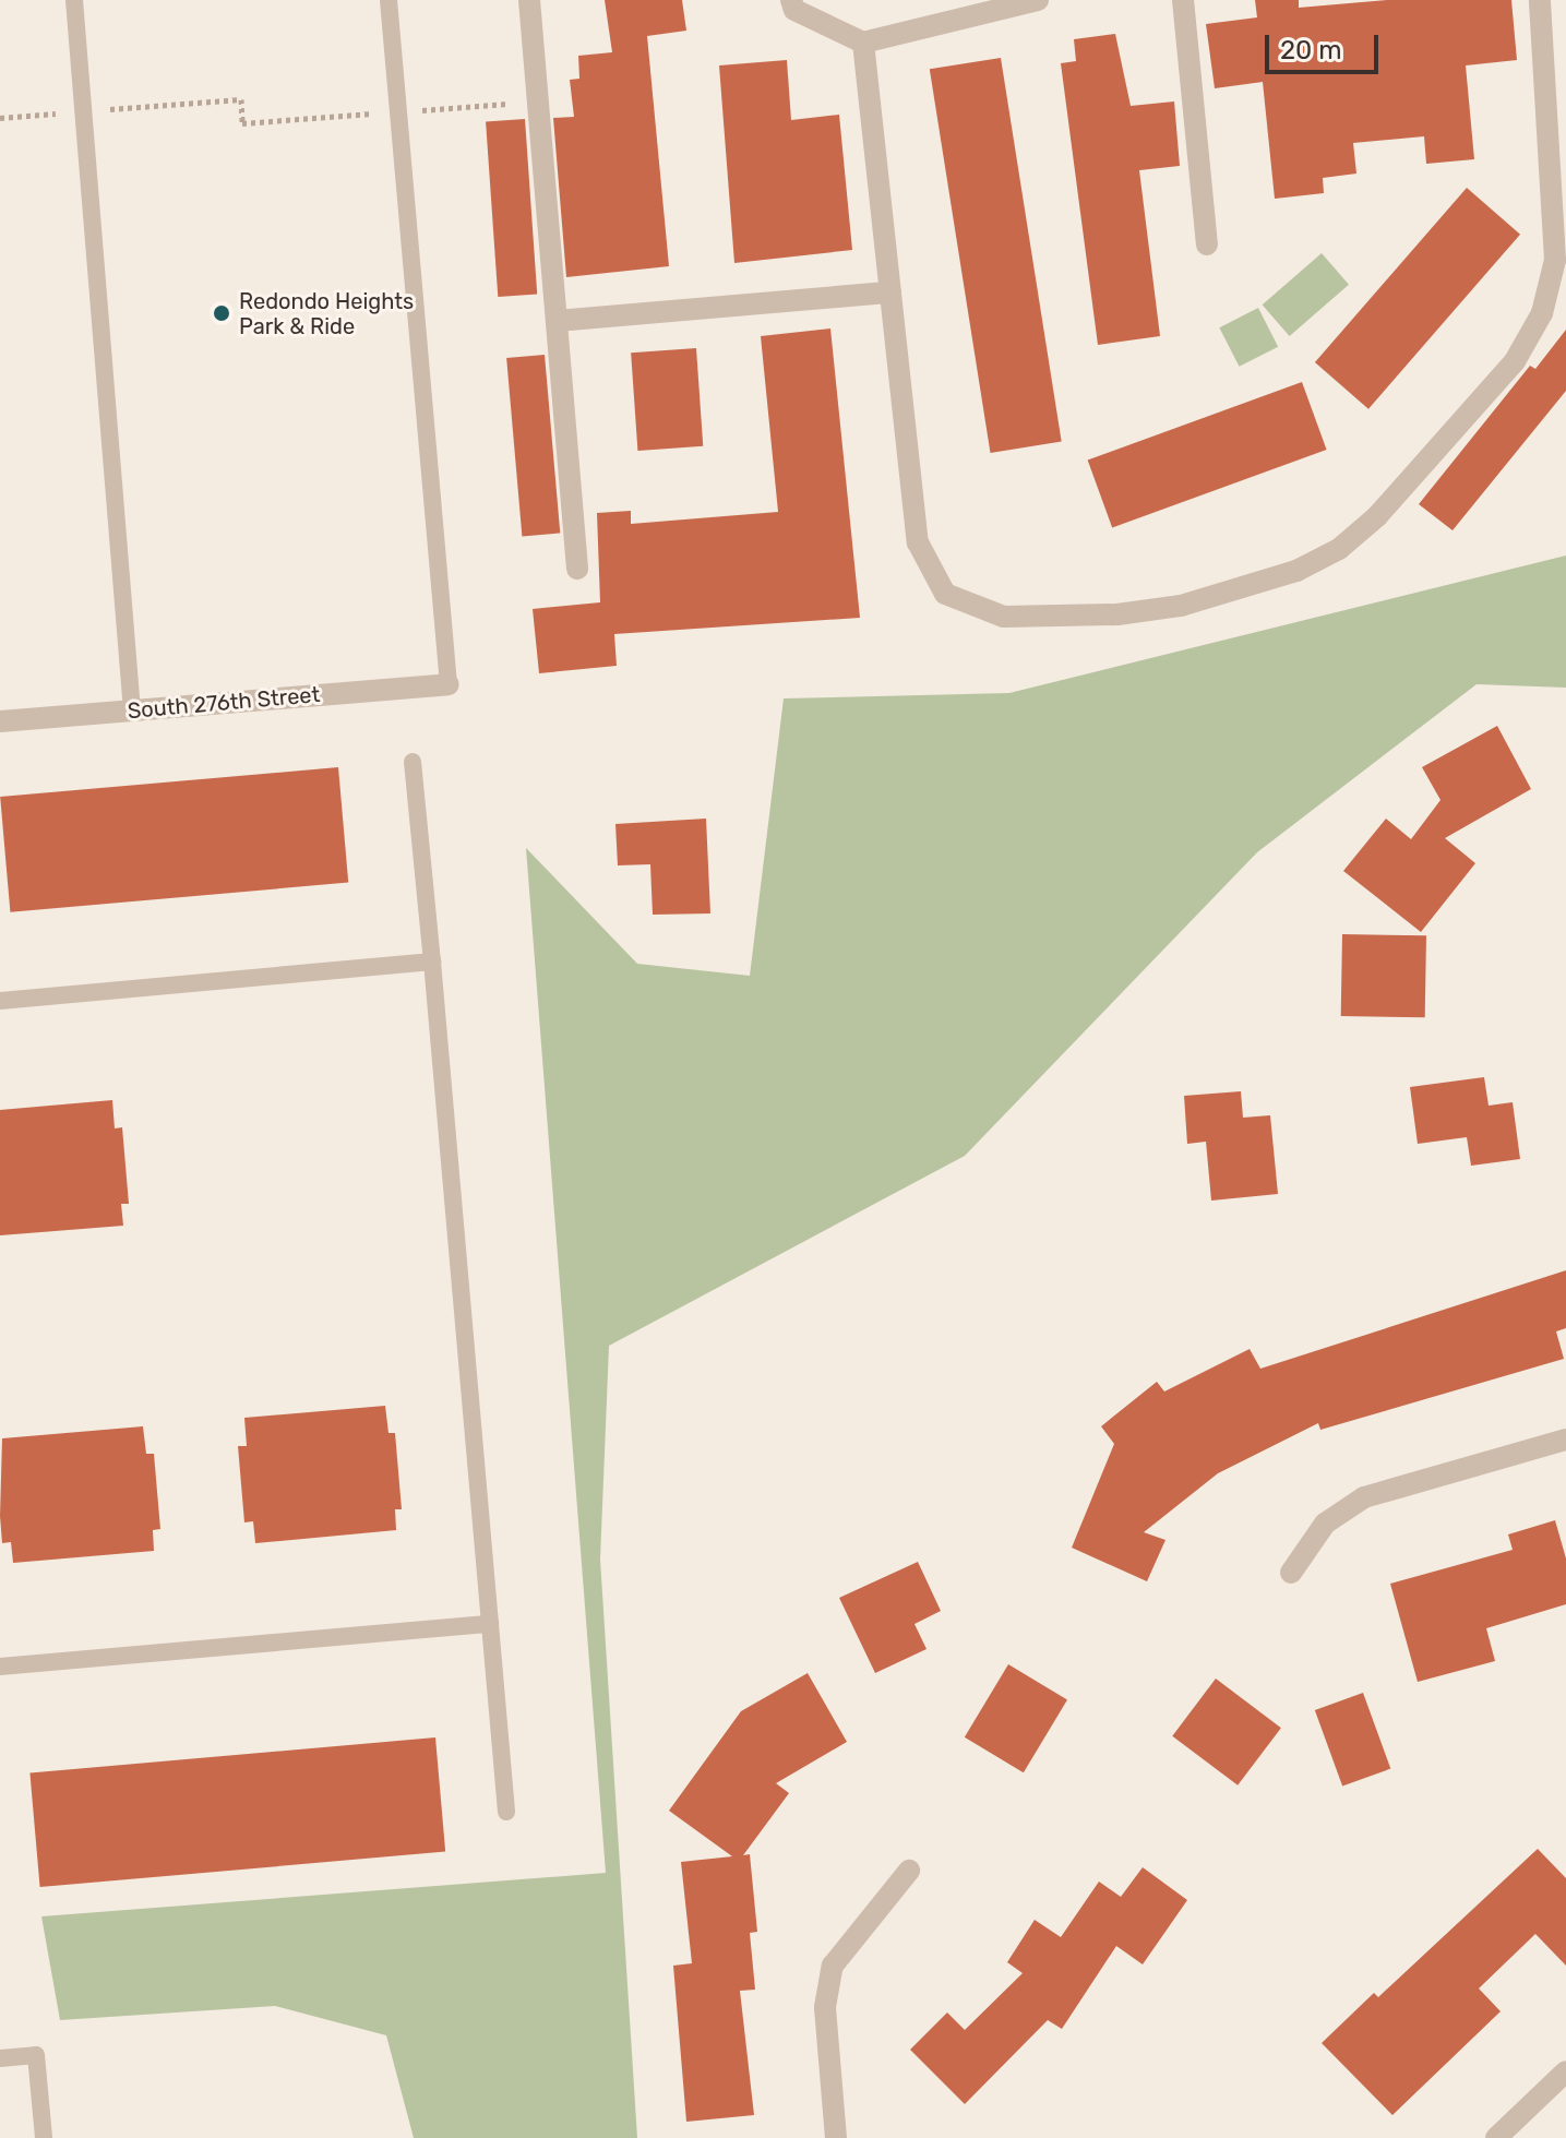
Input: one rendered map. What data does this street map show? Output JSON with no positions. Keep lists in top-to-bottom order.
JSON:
{
  "streets": {
    "street": ["South 276th Street"]
  },
  "places": ["Redondo Heights Park & Ride"],
  "scale_bar": "20 m"
}
